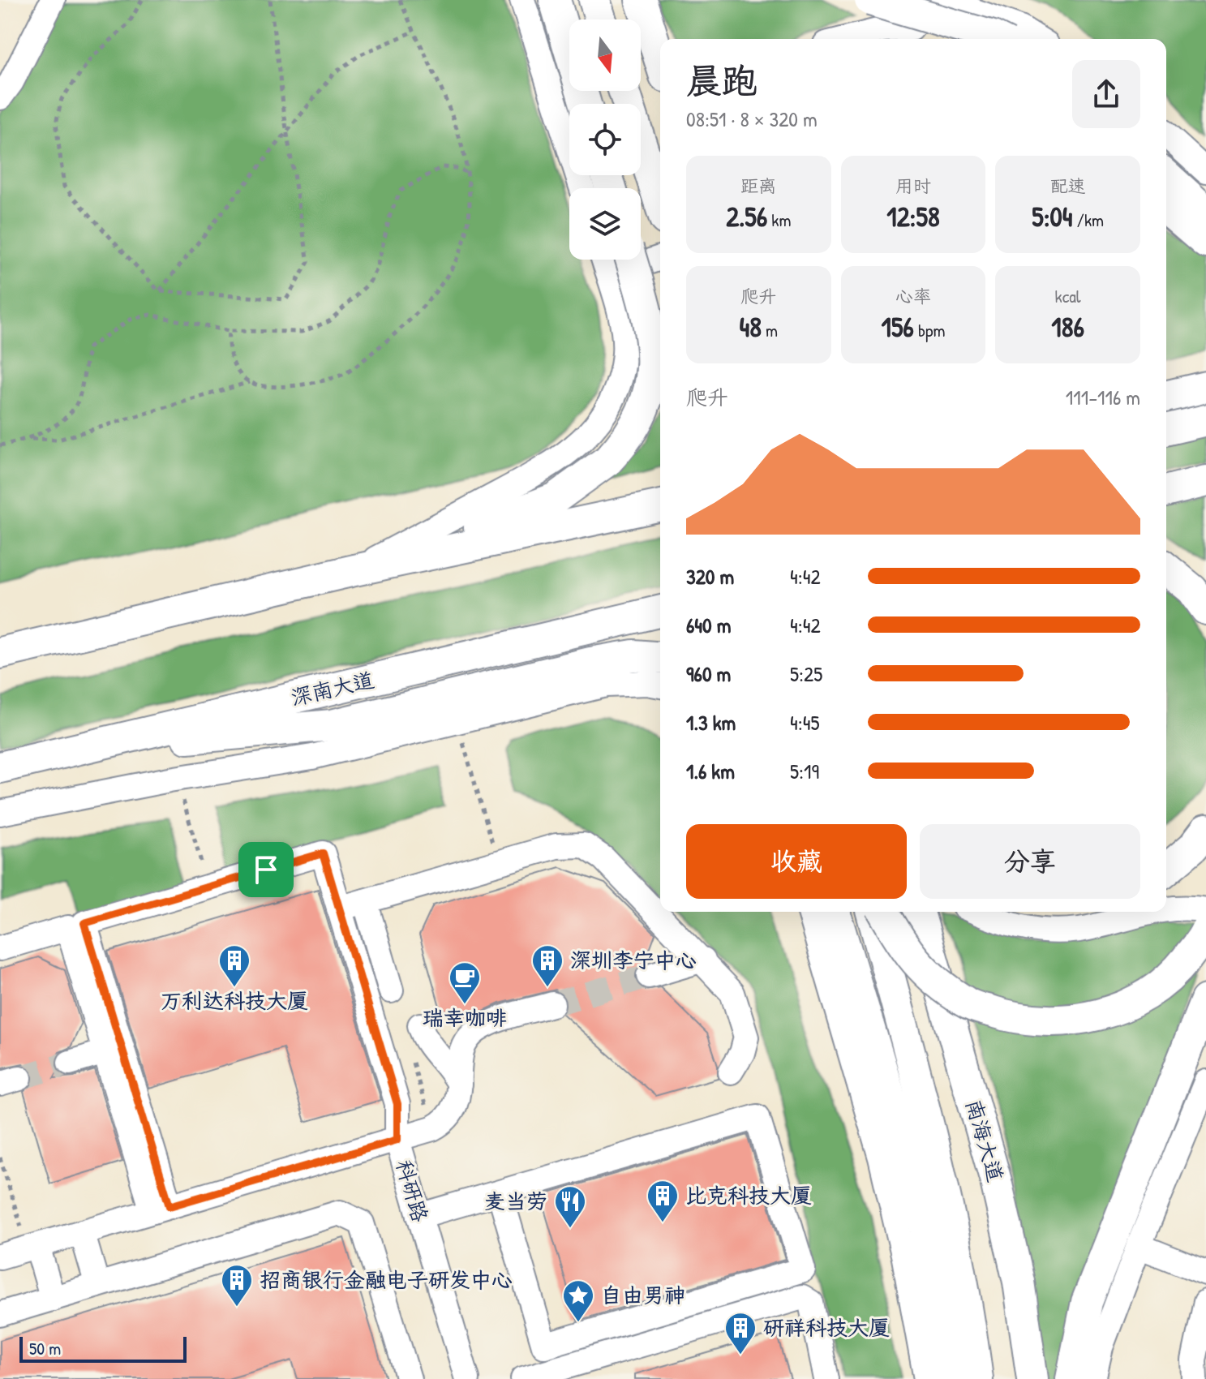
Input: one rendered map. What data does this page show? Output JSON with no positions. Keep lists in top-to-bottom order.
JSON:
{
  "streets": {
    "main road": ["深南大道", "南海大道"],
    "street": ["科研路"]
  },
  "places": {
    "building": [
      "万利达科技大厦",
      "深圳李宁中心",
      "比克科技大厦",
      "招商银行金融电子研发中心",
      "研祥科技大厦"
    ],
    "cafe": ["瑞幸咖啡"],
    "restaurant": ["麦当劳"],
    "place": ["自由男神"]
  },
  "scale_bar": "50 m",
  "north": "bottom",
  "page": {
    "heading": ["晨跑", "08:51 · 8 × 320 m"],
    "stats": [
      ["距离", "2.56 km"],
      ["用时", "12:58"],
      ["配速", "5:04 /km"],
      ["爬升", "48 m"],
      ["心率", "156 bpm"],
      ["kcal", "186"]
    ],
    "chart": ["爬升", "111–116 m"],
    "list": [
      {
        "name": "320 m",
        "note": "4:42"
      },
      {
        "name": "640 m",
        "note": "4:42"
      },
      {
        "name": "960 m",
        "note": "5:25"
      },
      {
        "name": "1.3 km",
        "note": "4:45"
      },
      {
        "name": "1.6 km",
        "note": "5:19"
      }
    ],
    "buttons": ["收藏", "分享"],
    "scale": "50 m"
  }
}
